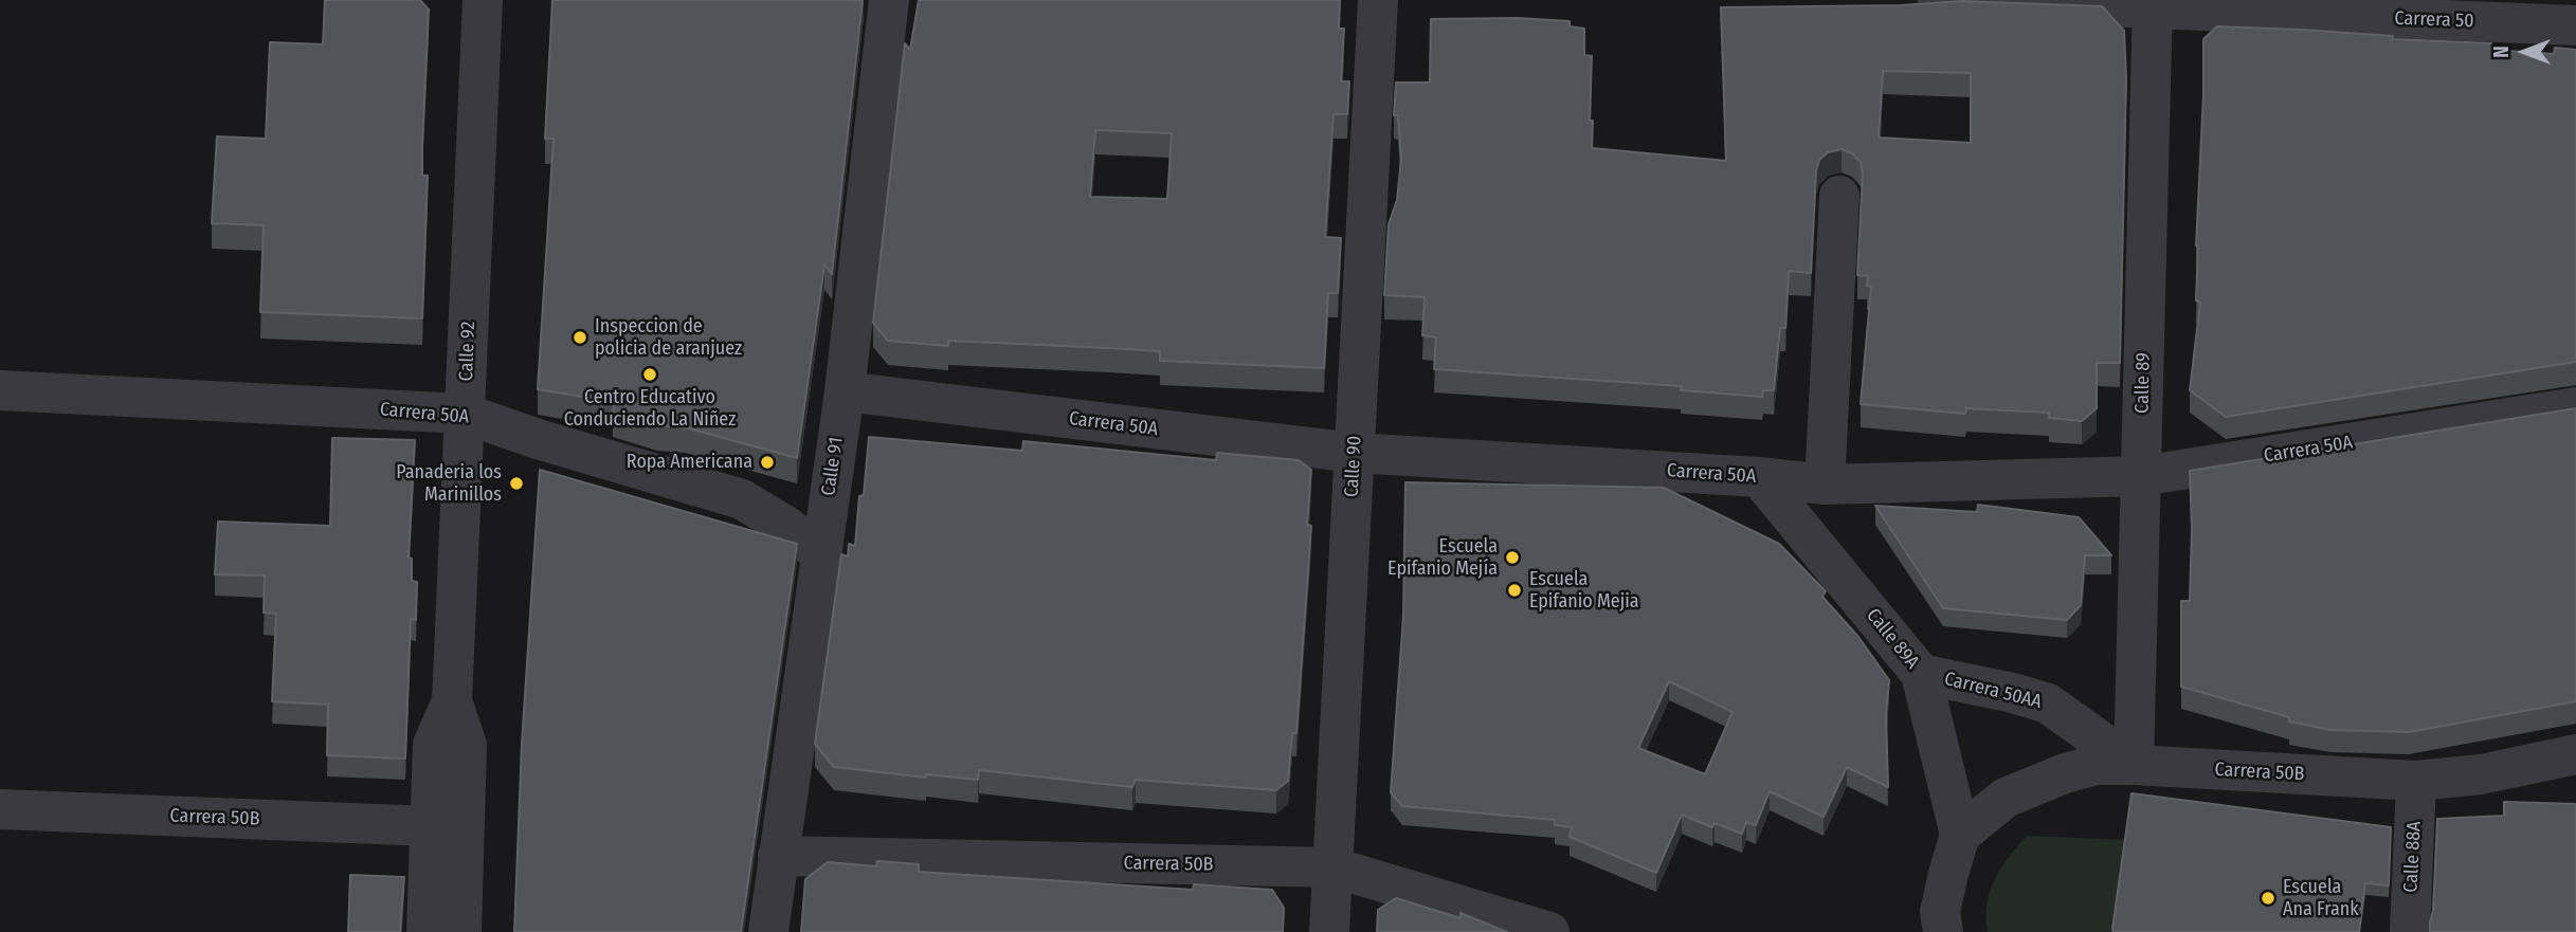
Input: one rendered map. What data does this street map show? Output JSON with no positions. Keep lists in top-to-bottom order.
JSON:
{
  "streets": {
    "street": [
      "Carrera 50",
      "Calle 92",
      "Calle 89",
      "Carrera 50A",
      "Calle 91",
      "Calle 90",
      "Calle 89A",
      "Carrera 50AA",
      "Carrera 50B",
      "Calle 88A"
    ]
  },
  "crossings": [
    ["Carrera 50", "Calle 89"],
    ["Calle 92", "Carrera 50A"],
    ["Calle 92", "Carrera 50B"],
    ["Calle 89", "Carrera 50A"],
    ["Calle 89", "Carrera 50AA"],
    ["Calle 89", "Carrera 50B"],
    ["Carrera 50A", "Calle 91"],
    ["Carrera 50A", "Calle 90"],
    ["Carrera 50A", "Calle 89A"],
    ["Calle 91", "Carrera 50B"],
    ["Calle 90", "Carrera 50B"],
    ["Calle 89A", "Carrera 50AA"],
    ["Calle 89A", "Carrera 50B"],
    ["Carrera 50AA", "Carrera 50B"],
    ["Carrera 50B", "Calle 88A"]
  ],
  "places": [
    "Inspeccion de policia de aranjuez",
    "Centro Educativo Conduciendo La Niñez",
    "Ropa Americana",
    "Panaderia los Marinillos",
    "Escuela Epifanio Mejía",
    "Escuela Epifanio Mejia",
    "Escuela Ana Frank"
  ],
  "north": "left"
}
